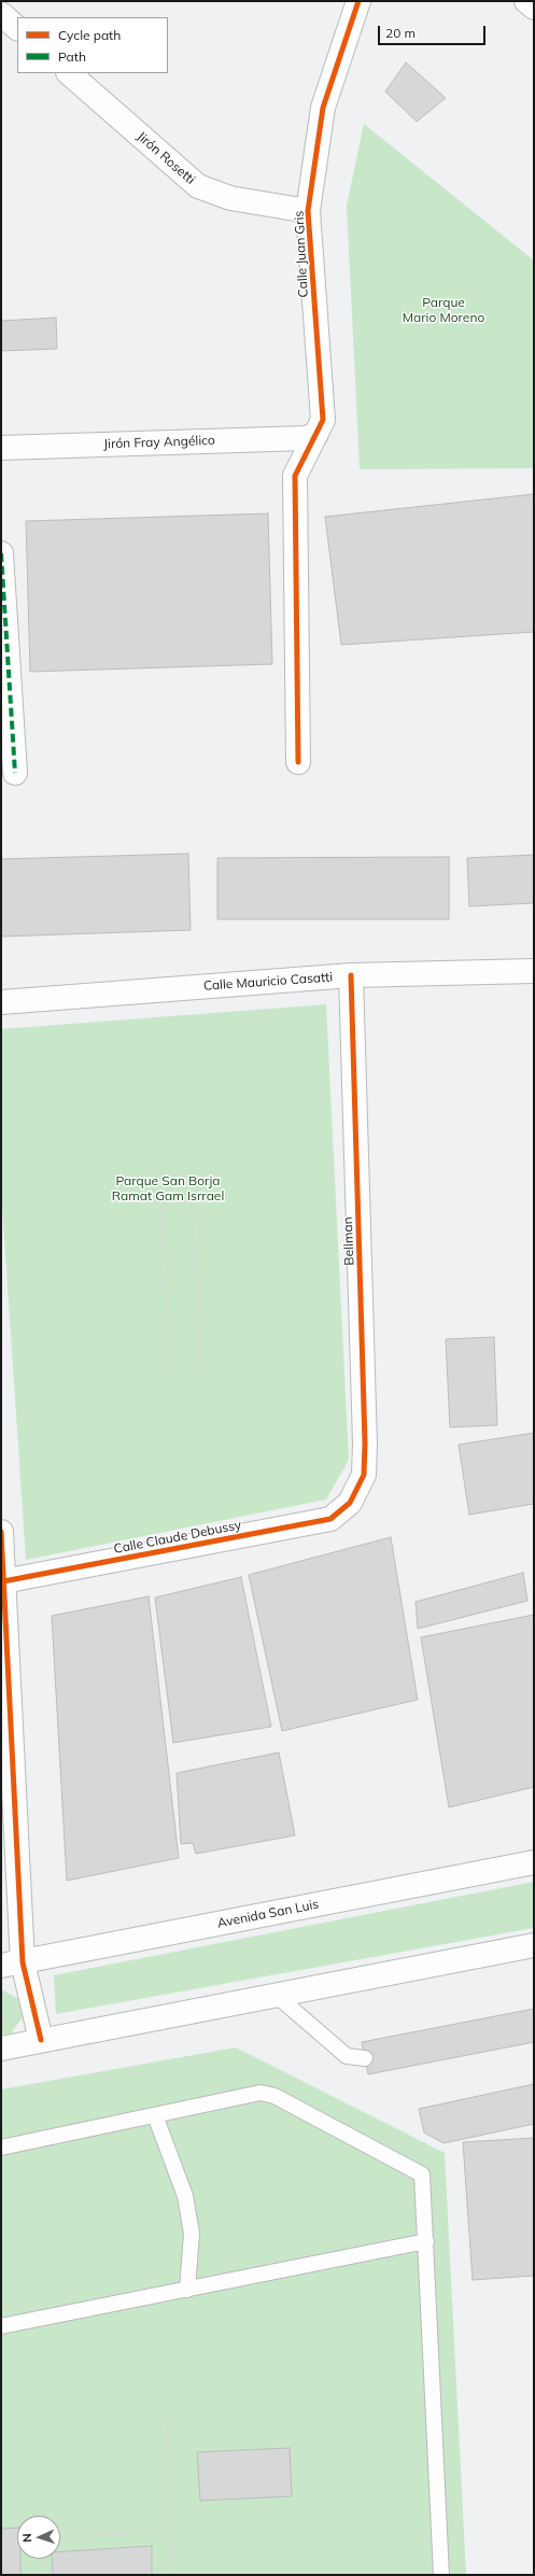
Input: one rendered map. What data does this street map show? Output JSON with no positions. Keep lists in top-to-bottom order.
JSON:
{
  "streets": {
    "street": [
      "Jirón Rosetti",
      "Calle Juan Gris",
      "Jirón Fray Angélico",
      "Calle Mauricio Casatti",
      "Bellman",
      "Calle Claude Debussy",
      "Avenida San Luis"
    ]
  },
  "crossings": [
    ["Jirón Rosetti", "Calle Juan Gris"],
    ["Calle Juan Gris", "Jirón Fray Angélico"],
    ["Calle Mauricio Casatti", "Bellman"],
    ["Bellman", "Calle Claude Debussy"]
  ],
  "parks": ["Parque Mario Moreno", "Parque San Borja Ramat Gam Isrrael"],
  "legend": ["Cycle path", "Path"],
  "scale_bar": "20 m",
  "north": "left"
}
